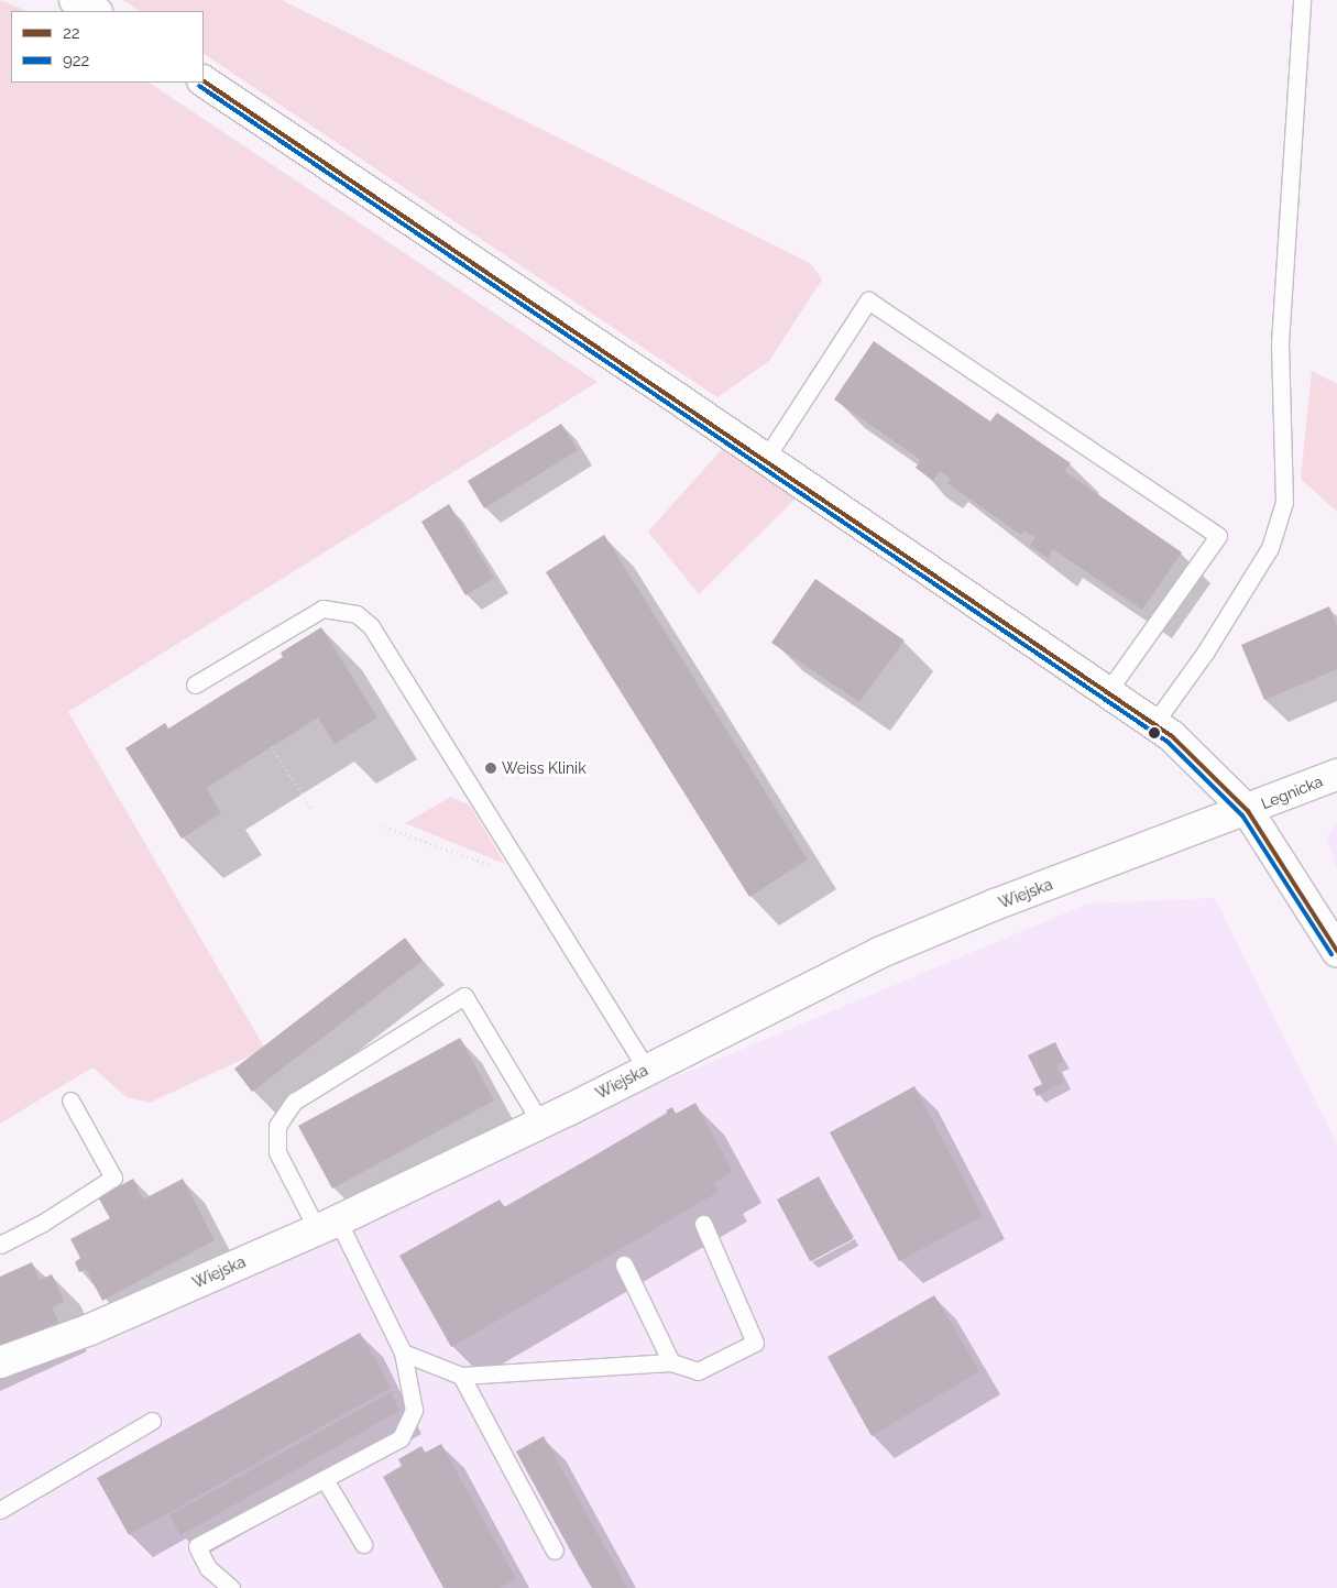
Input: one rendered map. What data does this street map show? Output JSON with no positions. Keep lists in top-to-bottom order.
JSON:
{
  "streets": {
    "street": ["Legnicka", "Wiejska"]
  },
  "crossings": [
    ["Legnicka", "Wiejska"]
  ],
  "places": ["Weiss Klinik"],
  "lines": ["transit line 22", "transit line 922"],
  "legend": ["22", "922"]
}
